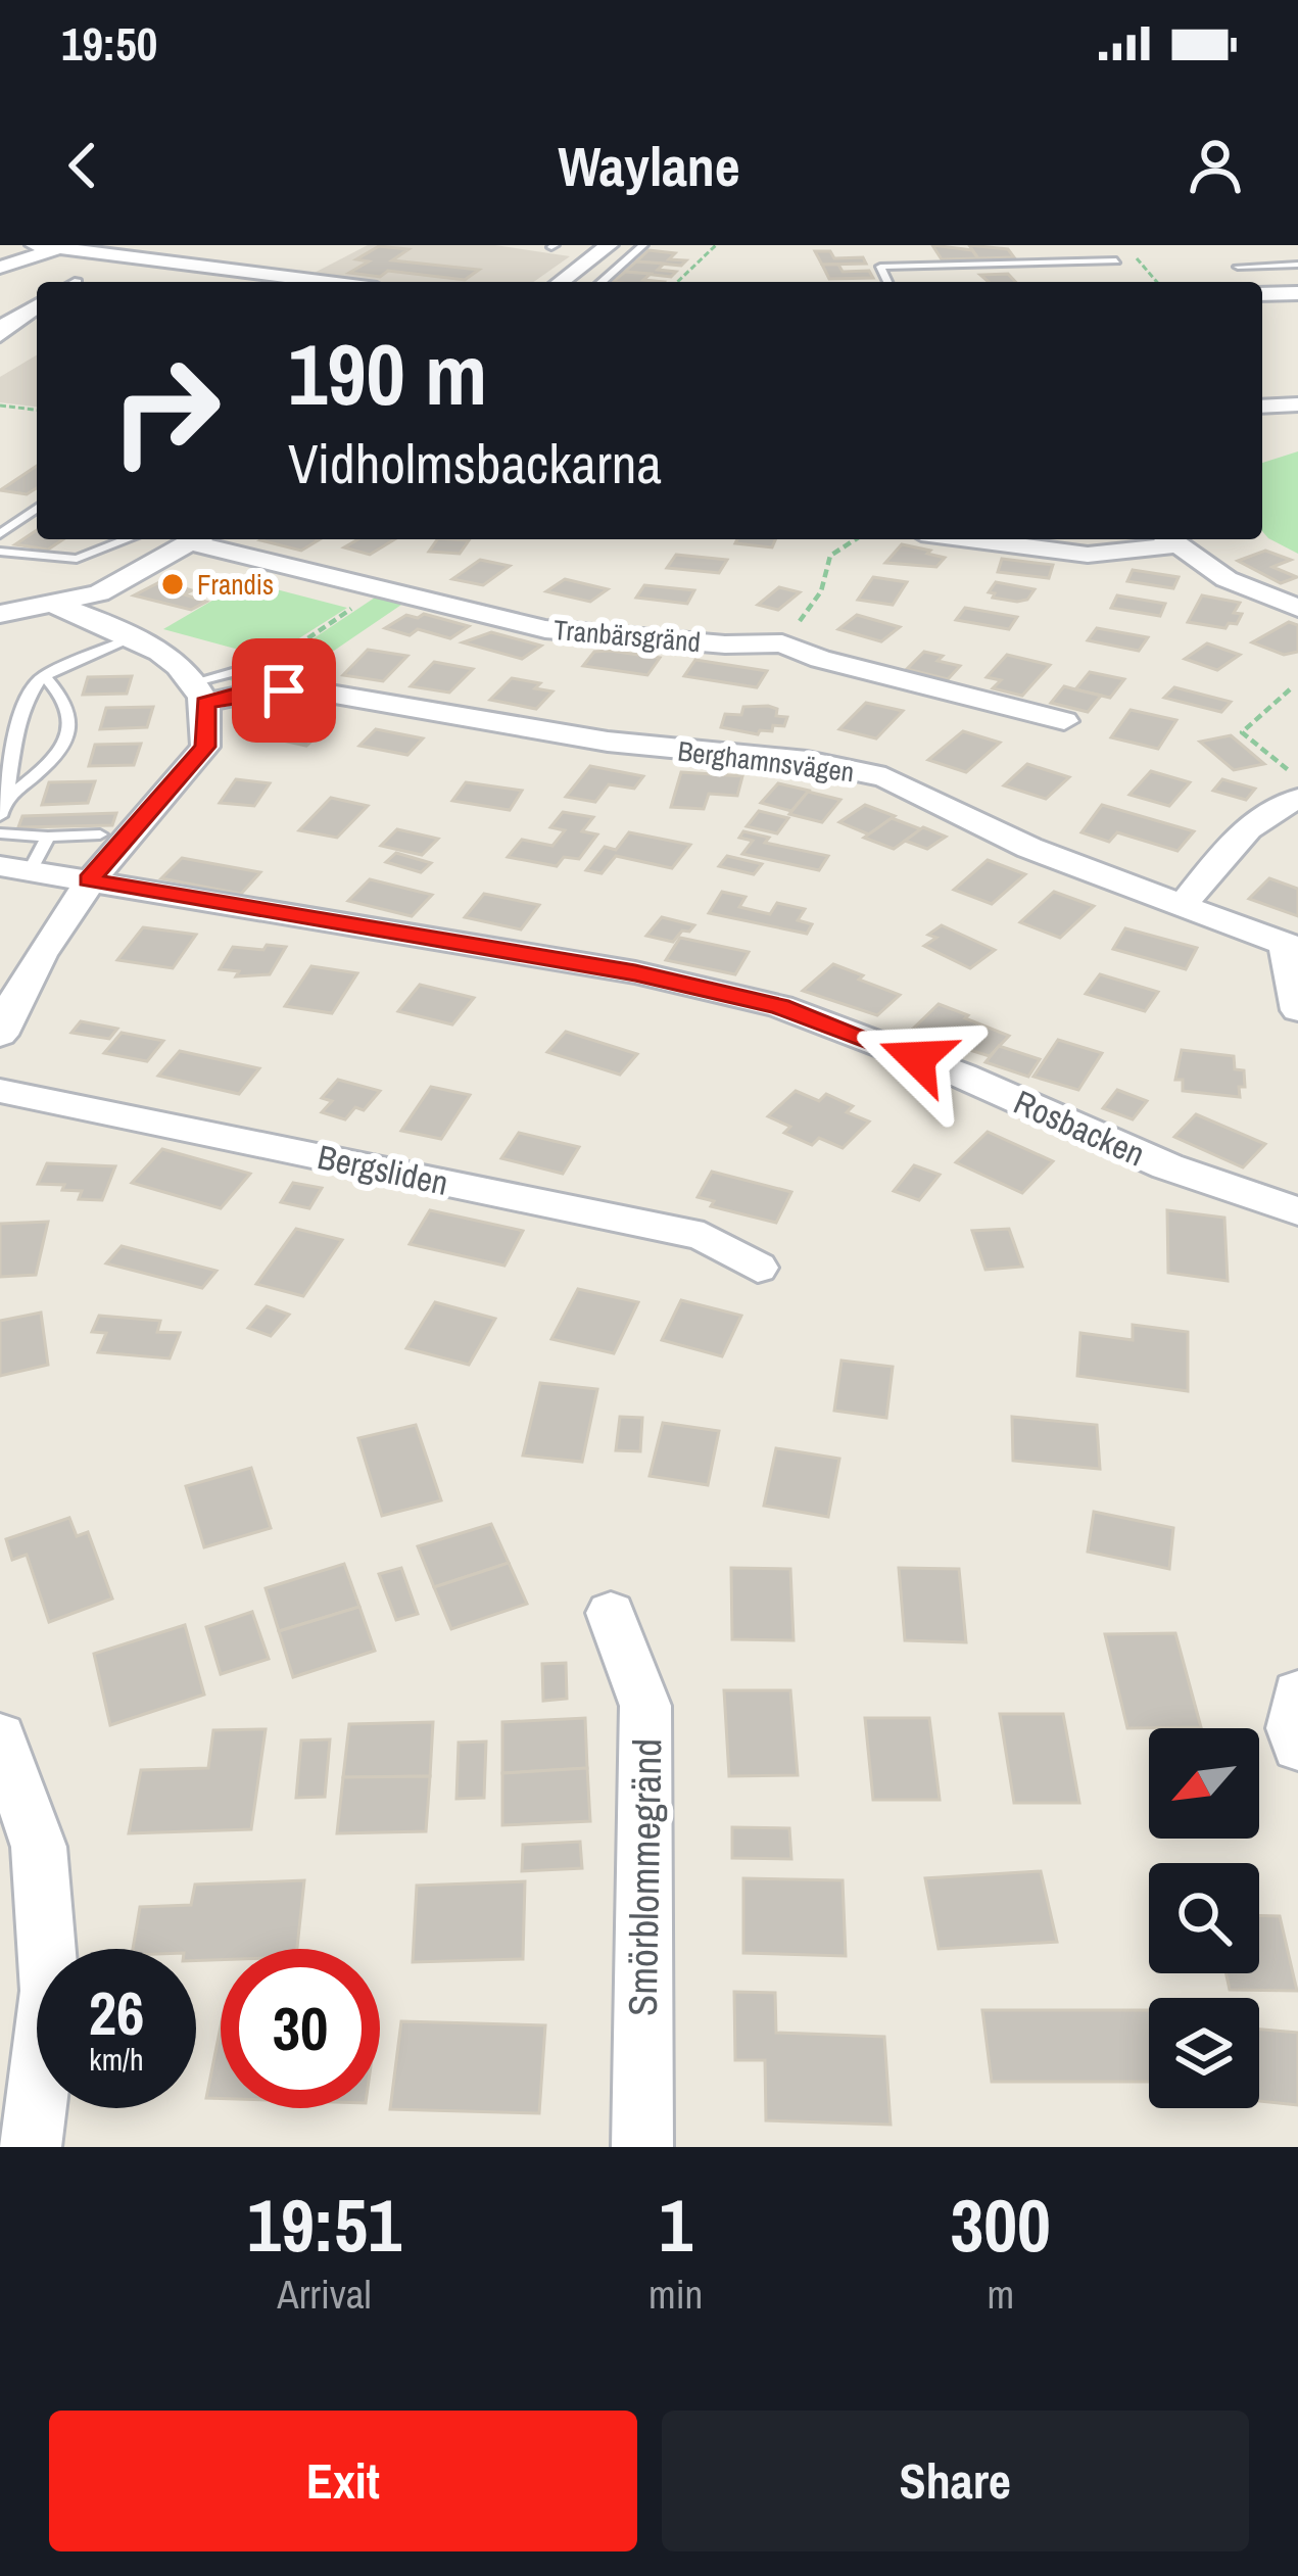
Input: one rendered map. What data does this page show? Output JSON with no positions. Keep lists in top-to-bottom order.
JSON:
{
  "streets": {
    "street": [
      "Tranbärsgränd",
      "Berghamnsvägen",
      "Rosbacken",
      "Bergsliden",
      "Smörblommegränd"
    ]
  },
  "places": ["Frandis"],
  "north": "bottom left",
  "page": {
    "status": "19:50",
    "header": "Waylane",
    "turn": ["190 m", "Vidholmsbackarna"],
    "speed": "26 km/h",
    "limit": "30",
    "eta": [
      "19:51",
      "Arrival",
      "1",
      "min",
      "300",
      "m"
    ],
    "buttons": ["Exit", "Share"]
  }
}
